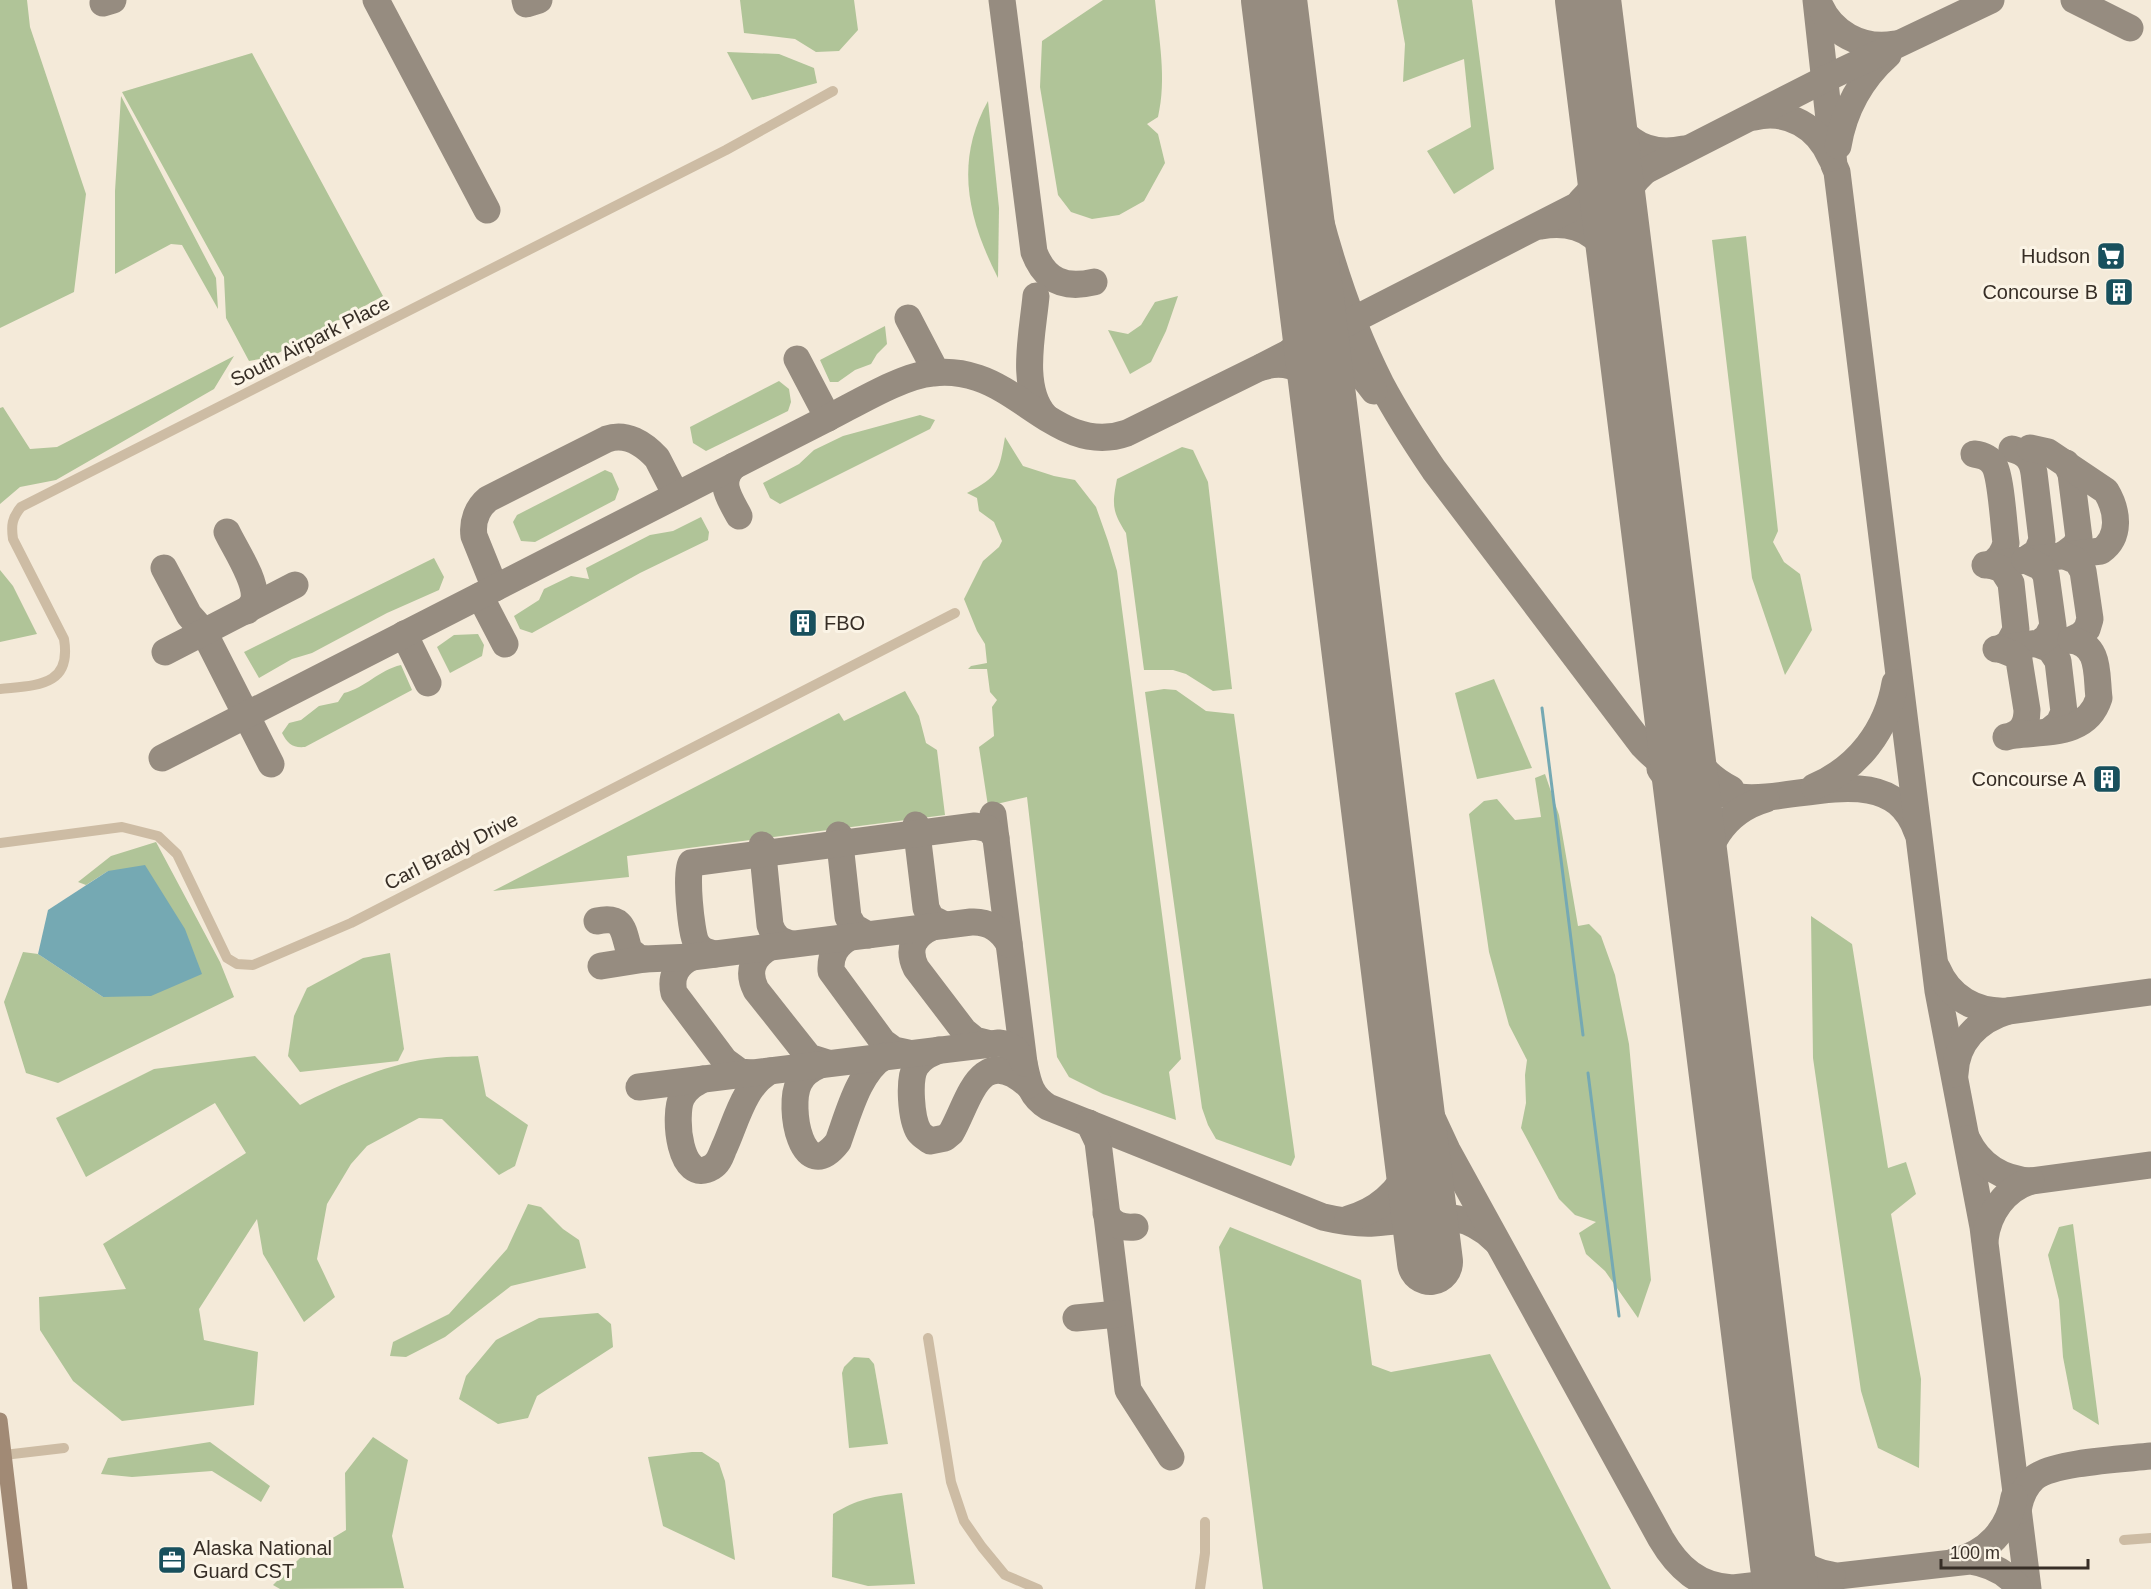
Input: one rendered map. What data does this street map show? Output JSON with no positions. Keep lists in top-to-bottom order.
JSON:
{
  "streets": {
    "street": ["South Airpark Place", "Carl Brady Drive"]
  },
  "places": {
    "supermarket": ["Hudson"],
    "building": ["Concourse B", "FBO", "Concourse A"],
    "office": ["Alaska National Guard CST"]
  },
  "scale_bar": "100 m"
}
